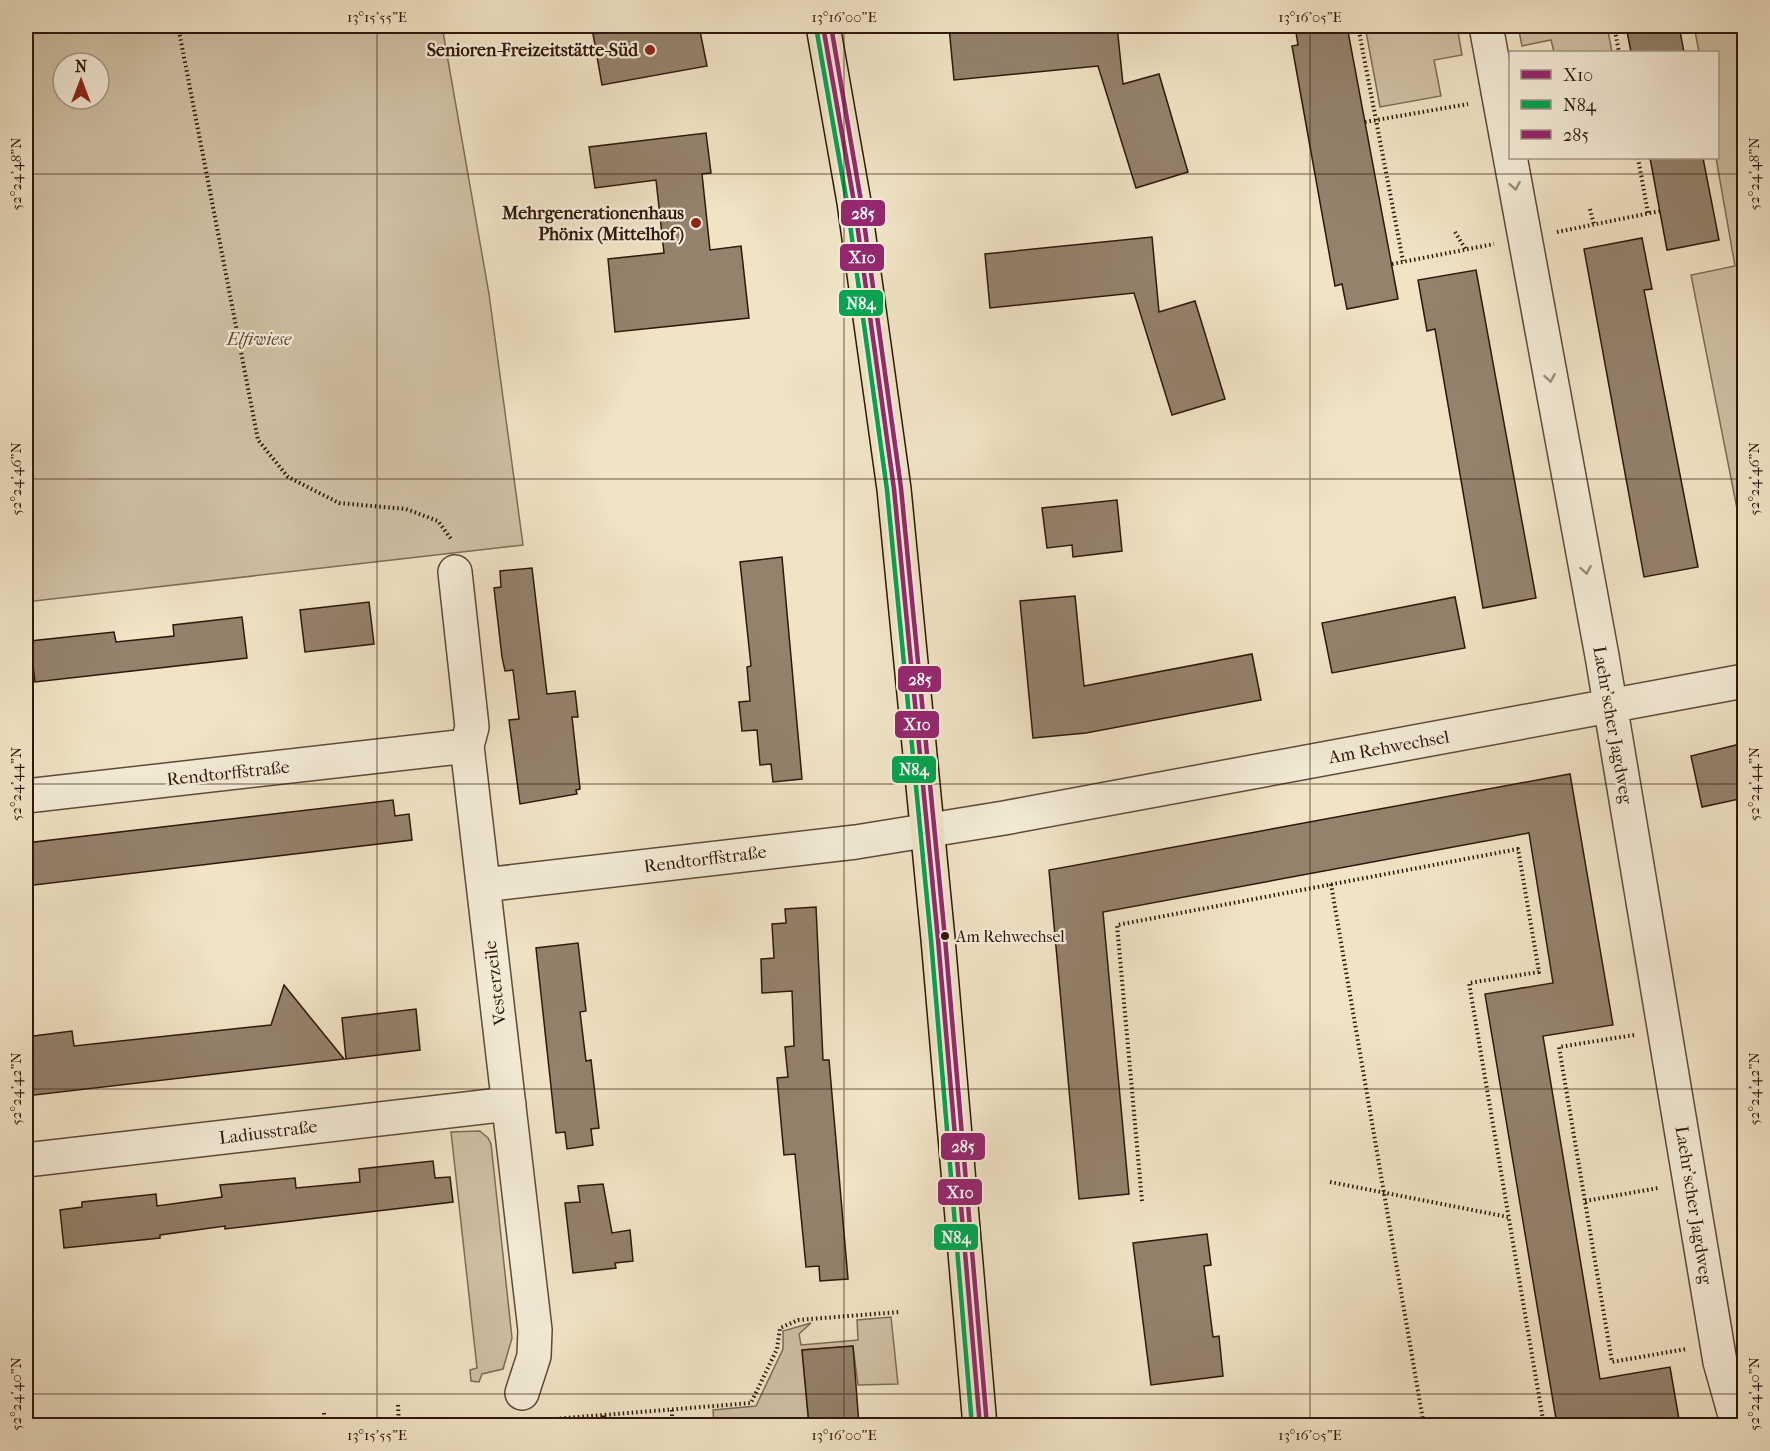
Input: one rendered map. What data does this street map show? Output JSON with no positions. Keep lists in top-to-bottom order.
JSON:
{
  "streets": {
    "street": [
      "Laehr'scher Jagdweg",
      "Am Rehwechsel",
      "Rendtorffstraße",
      "Vesterzeile",
      "Ladiusstraße"
    ]
  },
  "crossings": [
    ["Laehr'scher Jagdweg", "Am Rehwechsel"],
    ["Am Rehwechsel", "Rendtorffstraße"],
    ["Rendtorffstraße", "Vesterzeile"],
    ["Vesterzeile", "Ladiusstraße"]
  ],
  "one_way": ["Laehr'scher Jagdweg"],
  "parks": ["Elfiwiese"],
  "places": ["Senioren-Freizeitstätte-Süd", "Mehrgenerationenhaus Phönix (Mittelhof)", "Am Rehwechsel"],
  "lines": ["transit line X10", "transit line 285", "transit line N84"],
  "legend": ["X10", "N84", "285"],
  "north": "top",
  "coordinates": [
    "13°15'55\"E",
    "13°16'00\"E",
    "13°16'05\"E",
    "52°24'48\"N",
    "52°24'46\"N",
    "52°24'44\"N",
    "52°24'42\"N",
    "52°24'40\"N"
  ]
}
